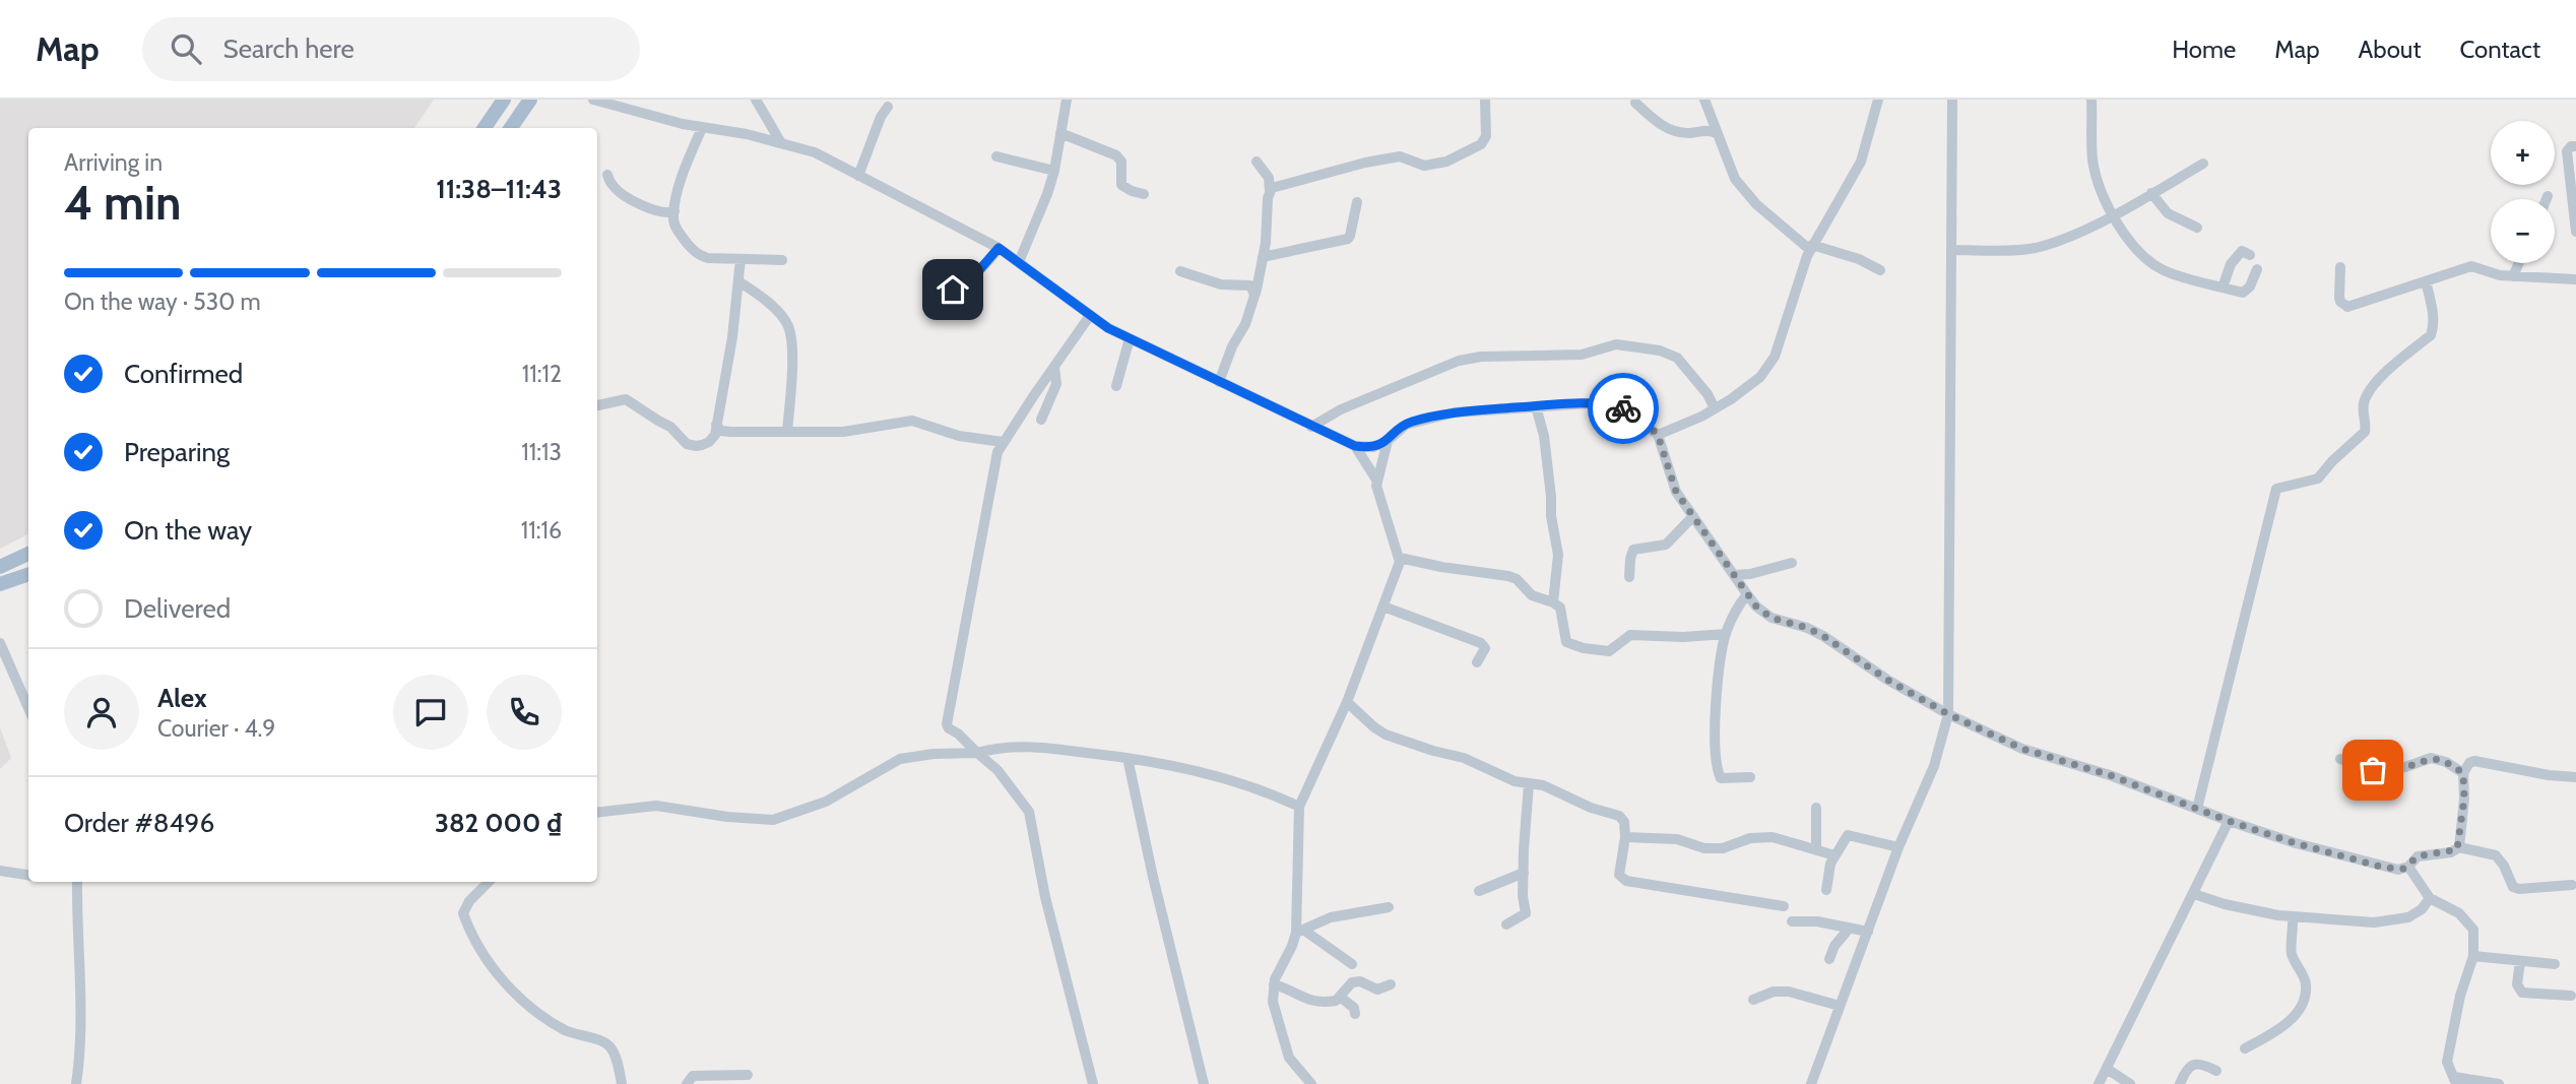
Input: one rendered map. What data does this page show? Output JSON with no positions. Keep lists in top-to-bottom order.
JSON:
{
  "page": {
    "header": "Map",
    "search": "Search here",
    "nav": [
      "Home",
      "Map",
      "About",
      "Contact"
    ],
    "map_buttons": ["+", "−"],
    "heading": ["4 min", "Arriving in", "11:38–11:43"],
    "panel": [
      "Alex",
      "Courier · 4.9",
      "Order #8496",
      "382 000 ₫"
    ],
    "bar": "On the way · 530 m",
    "list": [
      ["Confirmed", "11:12"],
      ["Preparing", "11:13"],
      ["On the way", "11:16"],
      "Delivered"
    ]
  }
}
